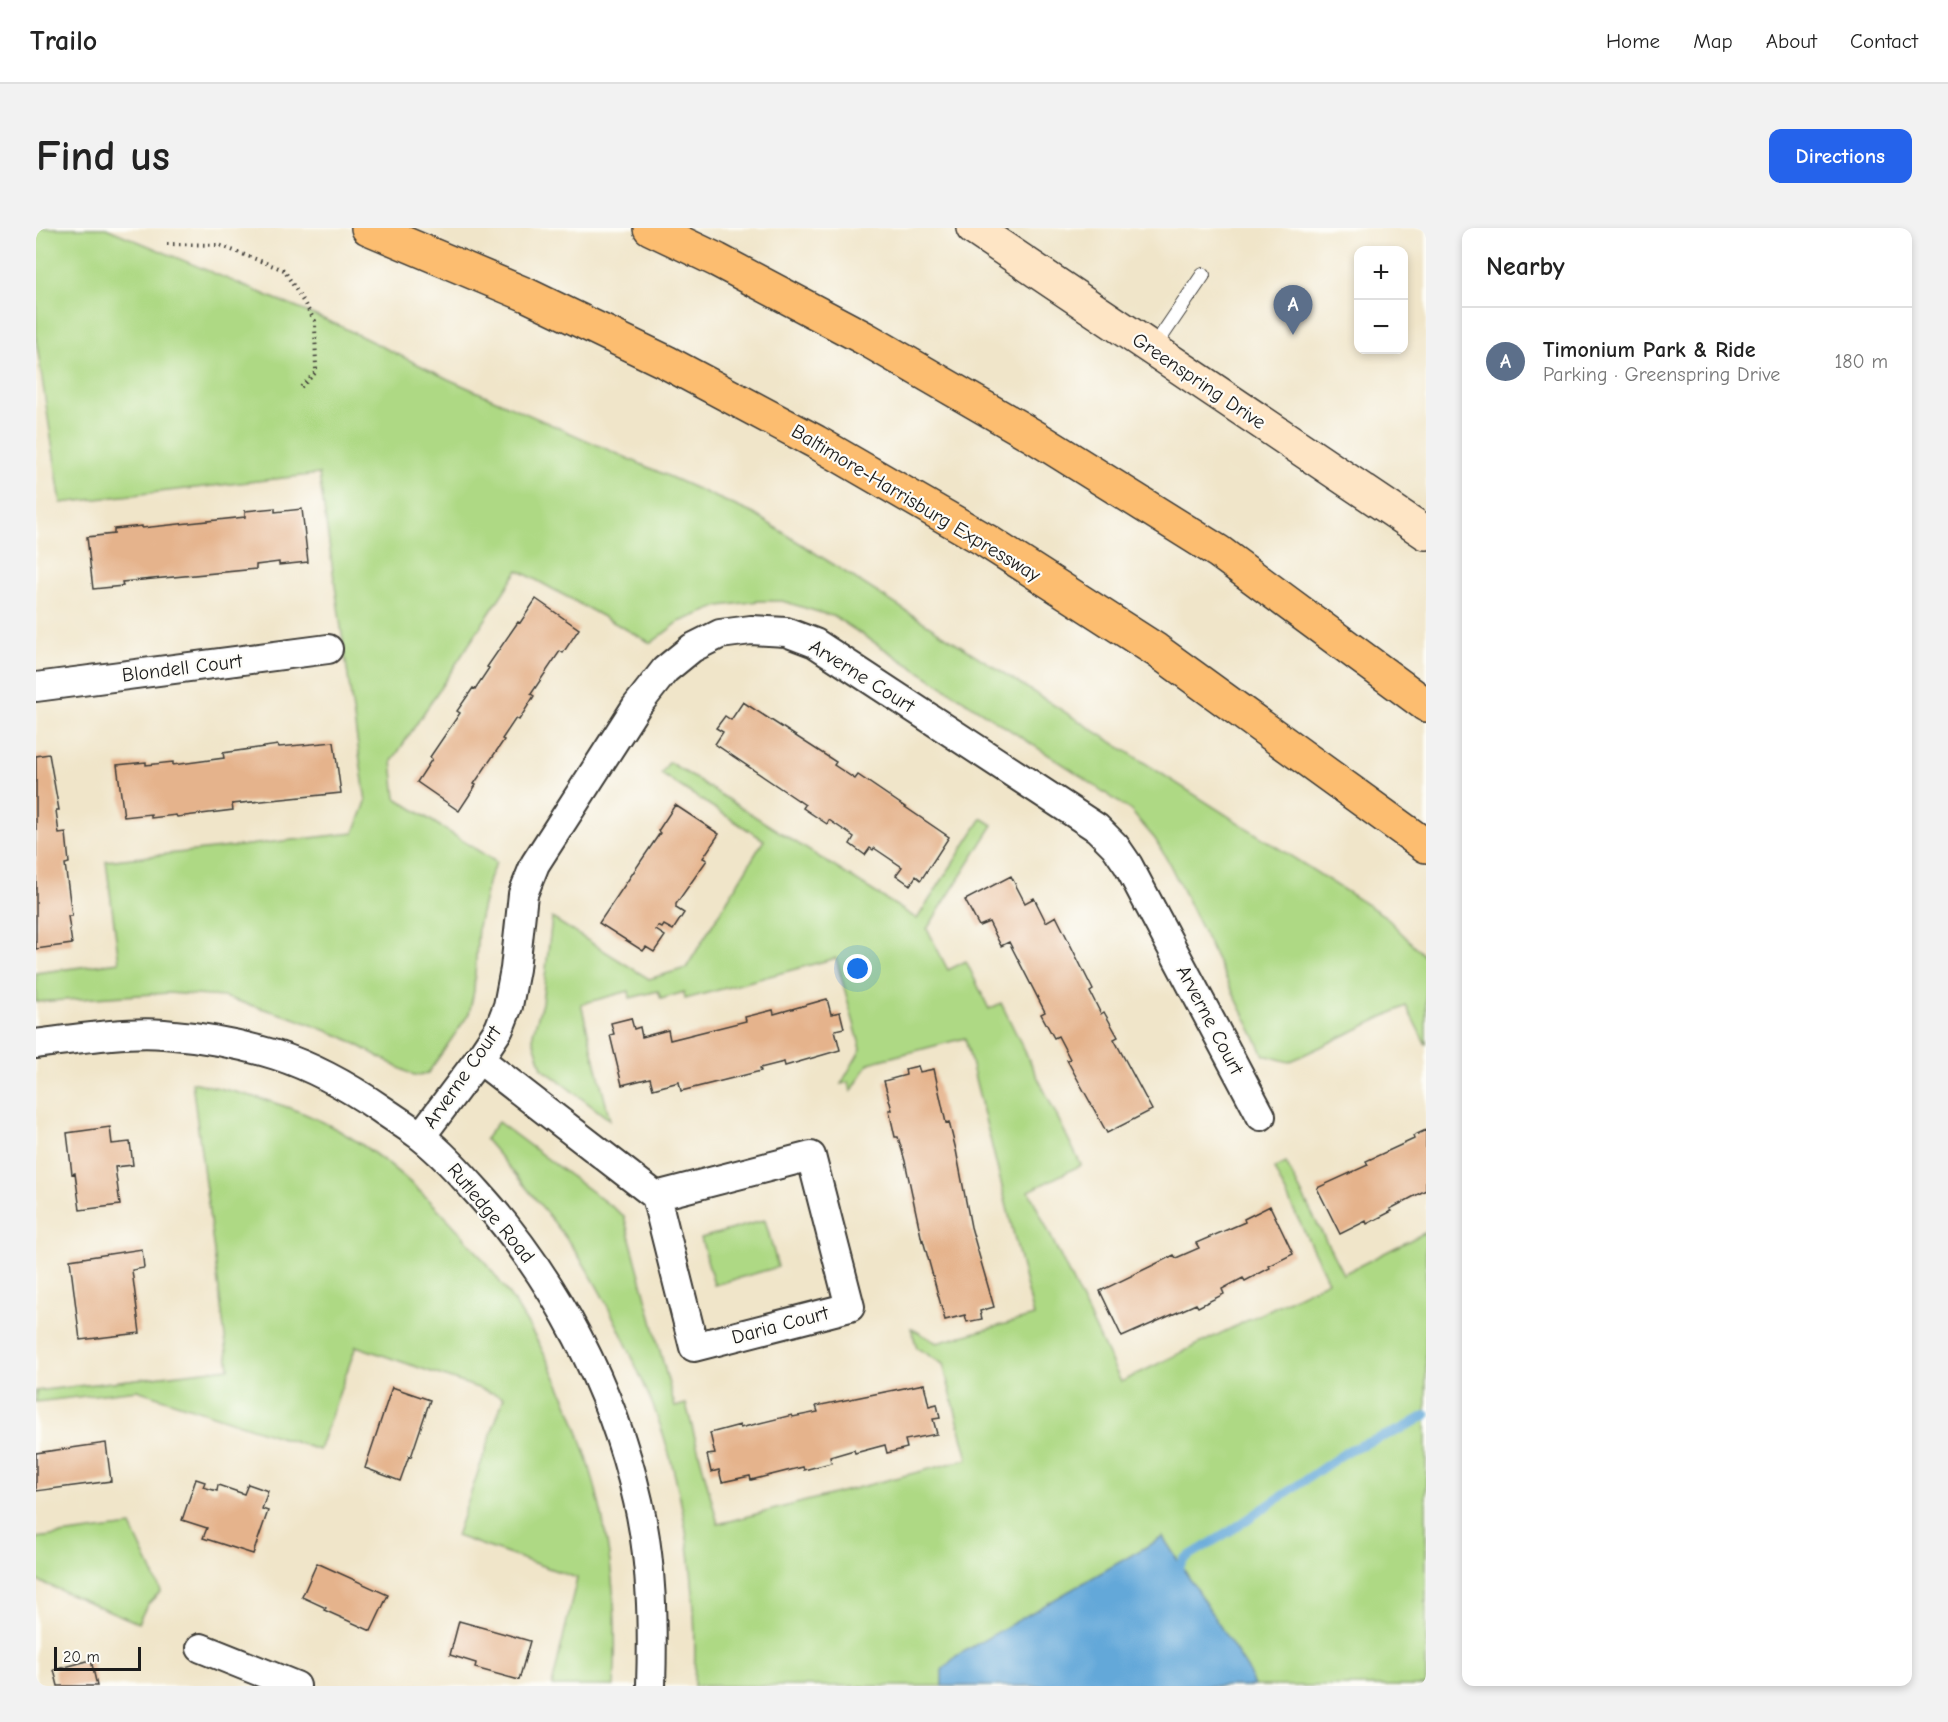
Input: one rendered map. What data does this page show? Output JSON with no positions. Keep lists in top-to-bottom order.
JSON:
{
  "streets": {
    "highway": ["Baltimore-Harrisburg Expressway"],
    "main road": ["Greenspring Drive"],
    "street": [
      "Blondell Court",
      "Arverne Court",
      "Rutledge Road",
      "Daria Court"
    ]
  },
  "crossings": [
    ["Arverne Court", "Rutledge Road"]
  ],
  "scale_bar": "20 m",
  "page": {
    "header": "Trailo",
    "nav": [
      "Home",
      "Map",
      "About",
      "Contact"
    ],
    "buttons": "Directions",
    "title": "Find us",
    "heading": "Nearby",
    "map_buttons": ["+", "−"],
    "pins": "A",
    "list": [
      {
        "mark": "A",
        "name": "Timonium Park & Ride",
        "note": "Parking · Greenspring Drive",
        "value": "180 m"
      }
    ],
    "scale": "20 m"
  }
}
